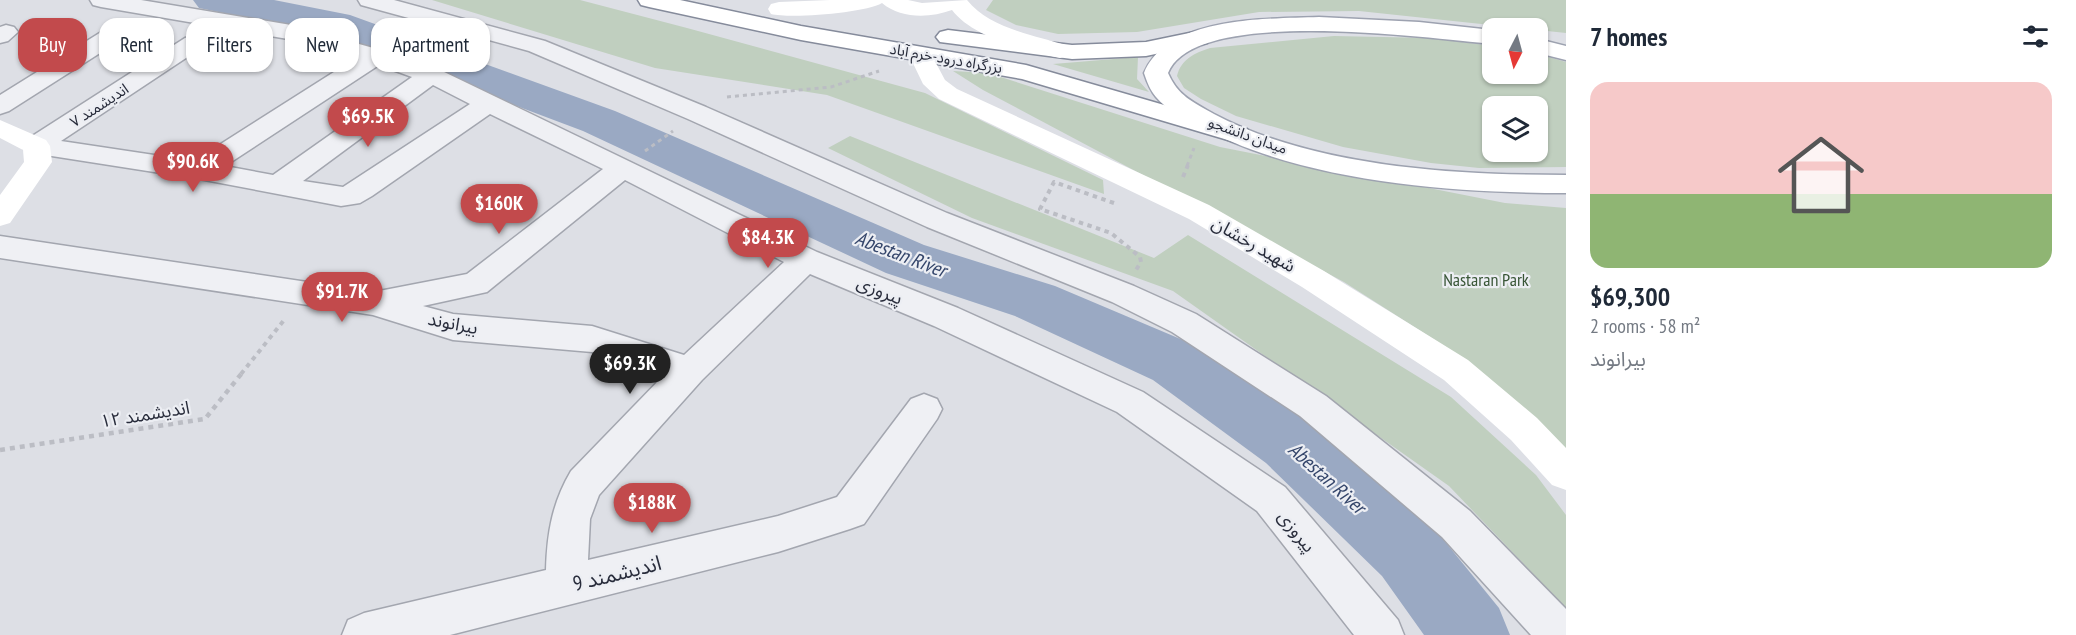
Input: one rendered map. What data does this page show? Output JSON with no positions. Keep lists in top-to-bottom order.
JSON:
{
  "streets": {
    "main road": ["بزرگراه درود-خرم آباد", "میدان دانشجو", "شهید رخشان"],
    "street": [
      "اندیشمند ۷",
      "پیروزی",
      "بیرانوند",
      "اندیشمند 9"
    ],
    "path": ["اندیشمند ۱۲"]
  },
  "crossings": [
    ["بزرگراه درود-خرم آباد", "میدان دانشجو"],
    ["بزرگراه درود-خرم آباد", "شهید رخشان"],
    ["بیرانوند", "اندیشمند ۱۲"]
  ],
  "water": ["Abestan River"],
  "parks": ["Nastaran Park"],
  "north": "bottom",
  "page": {
    "heading": "7 homes",
    "chip": [
      "Buy",
      "Rent",
      "Filters",
      "New",
      "Apartment"
    ],
    "list": [
      {
        "name": "$69,300",
        "note": "2 rooms · 58 m² · بیرانوند"
      }
    ],
    "price": [
      "$69.5K",
      "$90.6K",
      "$160K",
      "$84.3K",
      "$91.7K",
      "$69.3K",
      "$188K"
    ]
  }
}
